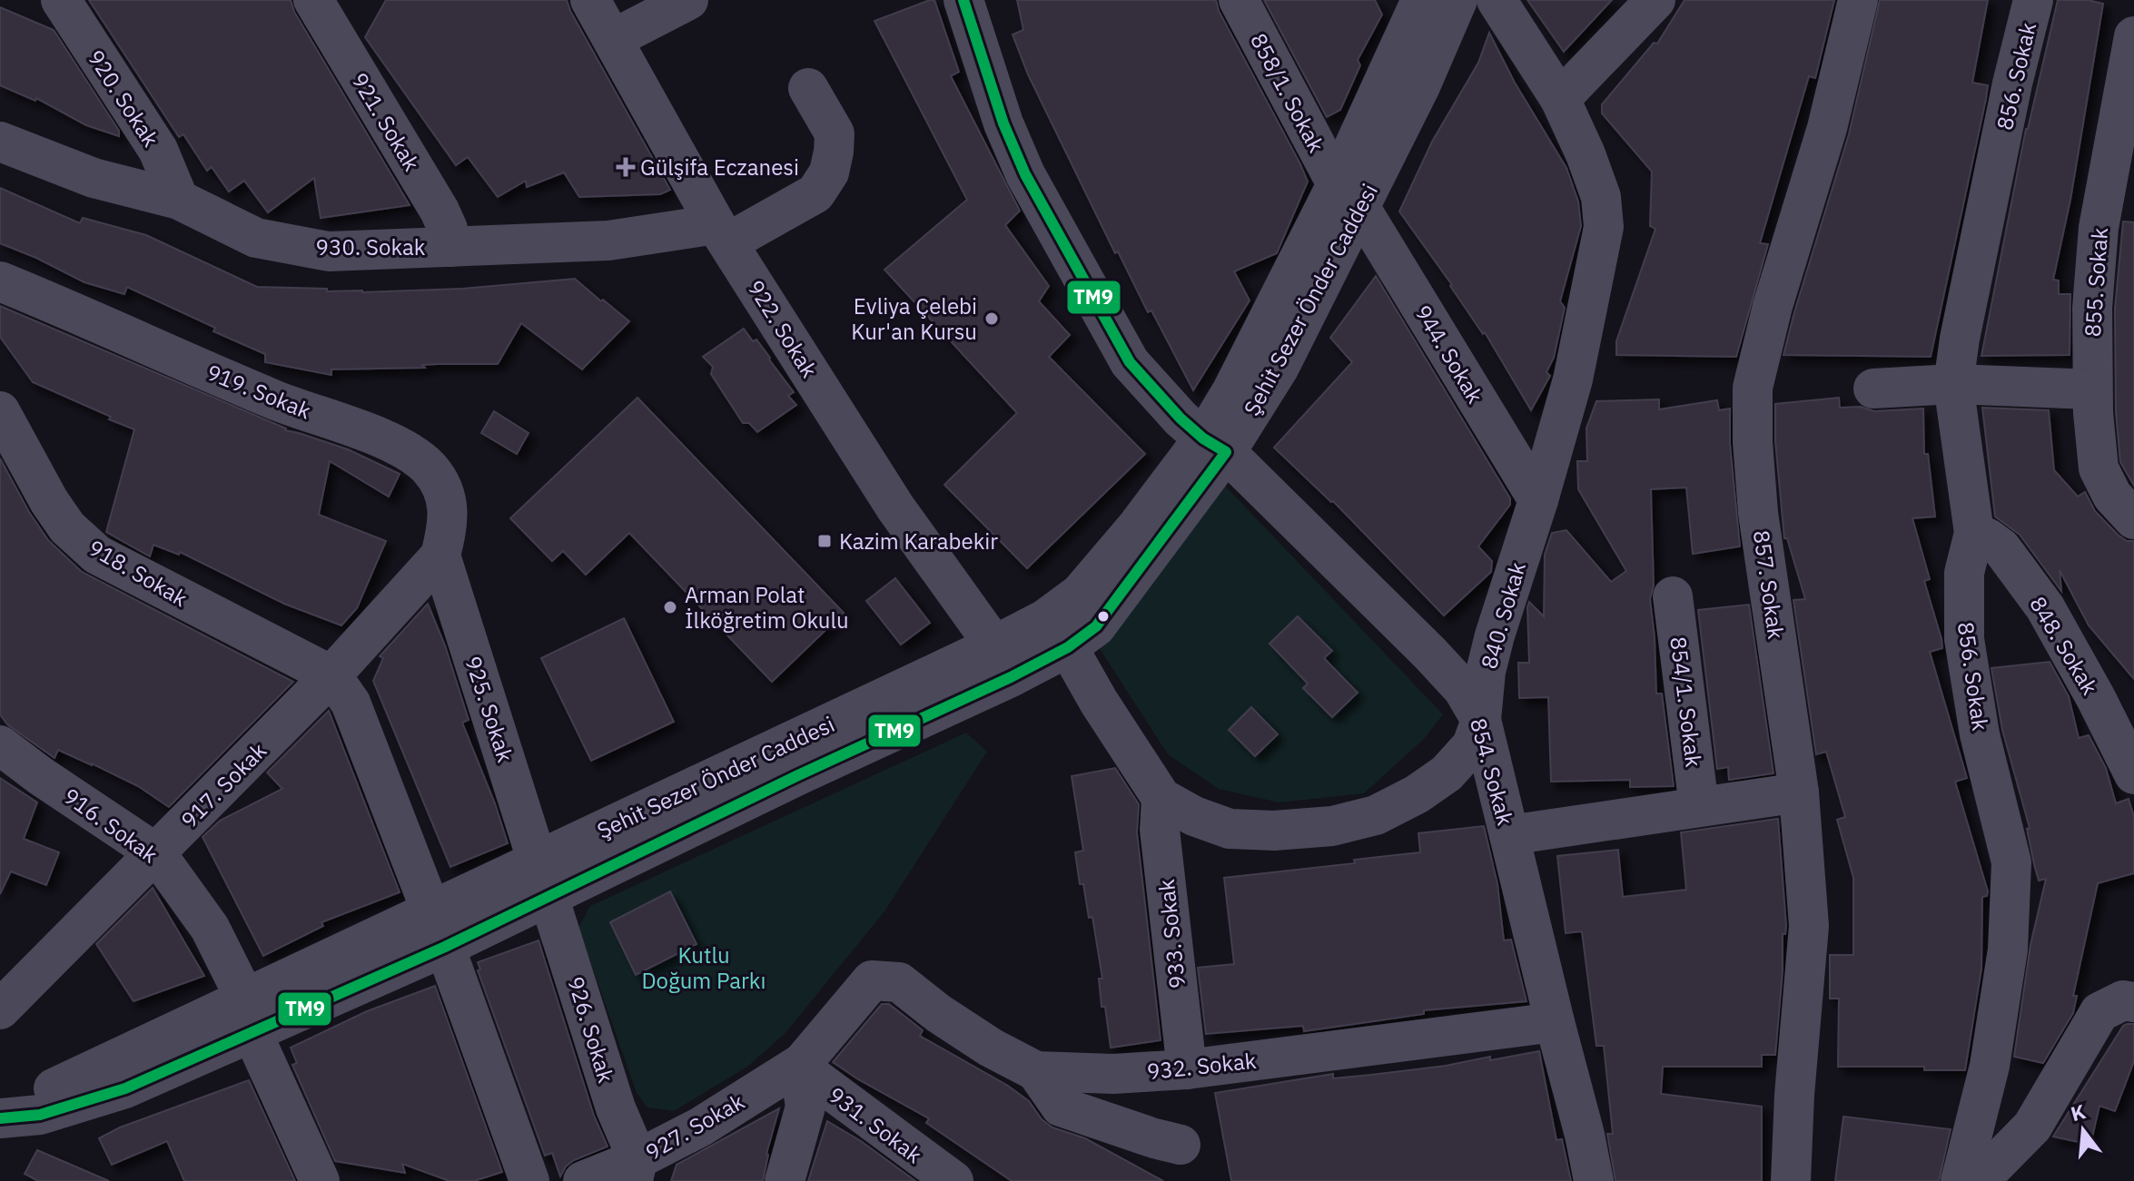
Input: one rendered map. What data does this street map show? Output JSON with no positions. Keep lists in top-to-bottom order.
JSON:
{
  "streets": {
    "street": [
      "856. Sokak",
      "858/1. Sokak",
      "920. Sokak",
      "921. Sokak",
      "930. Sokak",
      "855. Sokak",
      "Şehit Sezer Önder Caddesi",
      "922. Sokak",
      "944. Sokak",
      "919. Sokak",
      "918. Sokak",
      "857. Sokak",
      "840. Sokak",
      "848. Sokak",
      "854/1. Sokak",
      "925. Sokak",
      "854. Sokak",
      "917. Sokak",
      "916. Sokak",
      "933. Sokak",
      "926. Sokak",
      "932. Sokak",
      "931. Sokak",
      "927. Sokak"
    ]
  },
  "crossings": [
    ["856. Sokak", "848. Sokak"],
    ["858/1. Sokak", "Şehit Sezer Önder Caddesi"],
    ["858/1. Sokak", "944. Sokak"],
    ["920. Sokak", "930. Sokak"],
    ["921. Sokak", "930. Sokak"],
    ["930. Sokak", "922. Sokak"],
    ["Şehit Sezer Önder Caddesi", "922. Sokak"],
    ["Şehit Sezer Önder Caddesi", "944. Sokak"],
    ["Şehit Sezer Önder Caddesi", "840. Sokak"],
    ["Şehit Sezer Önder Caddesi", "925. Sokak"],
    ["Şehit Sezer Önder Caddesi", "854. Sokak"],
    ["Şehit Sezer Önder Caddesi", "916. Sokak"],
    ["Şehit Sezer Önder Caddesi", "926. Sokak"],
    ["944. Sokak", "840. Sokak"],
    ["919. Sokak", "925. Sokak"],
    ["919. Sokak", "917. Sokak"],
    ["918. Sokak", "917. Sokak"],
    ["840. Sokak", "854. Sokak"],
    ["840. Sokak", "933. Sokak"],
    ["925. Sokak", "917. Sokak"],
    ["925. Sokak", "926. Sokak"],
    ["854. Sokak", "932. Sokak"],
    ["917. Sokak", "916. Sokak"],
    ["933. Sokak", "932. Sokak"],
    ["926. Sokak", "927. Sokak"],
    ["932. Sokak", "927. Sokak"],
    ["931. Sokak", "927. Sokak"]
  ],
  "parks": ["Kutlu Doğum Parkı"],
  "places": {
    "health": ["Gülşifa Eczanesi"],
    "other": ["Evliya Çelebi Kur'an Kursu", "Arman Polat İlköğretim Okulu"],
    "transit": ["Kazim Karabekir"]
  },
  "lines": ["transit line TM9"],
  "north": "top"
}
